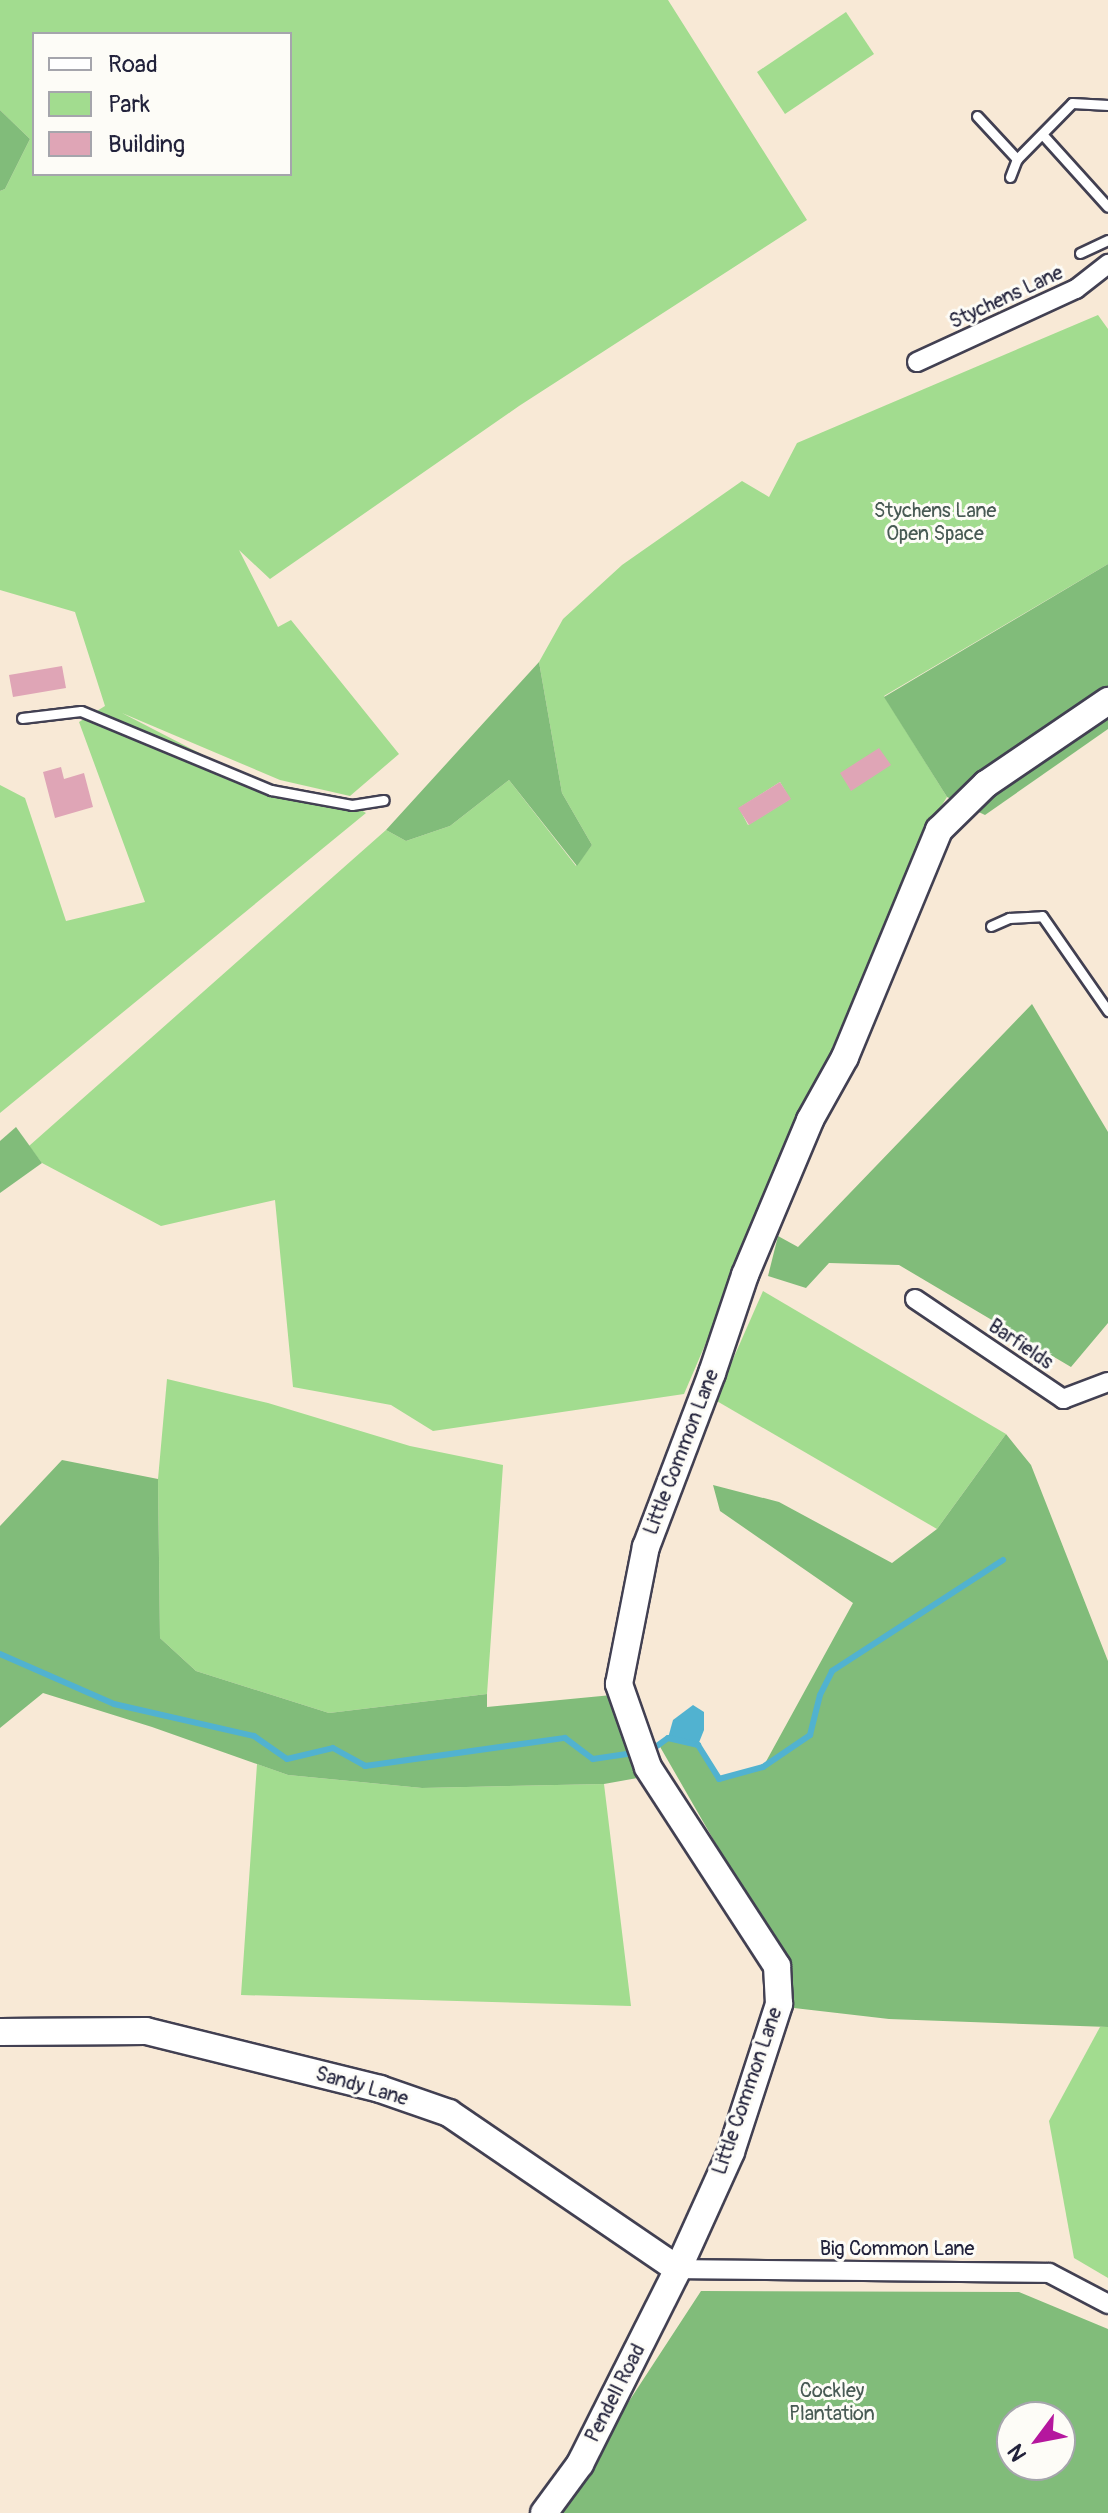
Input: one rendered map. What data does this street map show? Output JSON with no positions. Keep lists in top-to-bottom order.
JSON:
{
  "streets": {
    "street": [
      "Stychens Lane",
      "Barfields",
      "Little Common Lane",
      "Sandy Lane",
      "Big Common Lane",
      "Pendell Road"
    ]
  },
  "crossings": [
    ["Little Common Lane", "Sandy Lane"],
    ["Little Common Lane", "Big Common Lane"],
    ["Little Common Lane", "Pendell Road"],
    ["Sandy Lane", "Big Common Lane"],
    ["Sandy Lane", "Pendell Road"],
    ["Big Common Lane", "Pendell Road"]
  ],
  "parks": ["Stychens Lane Open Space", "Cockley Plantation"],
  "legend": ["Road", "Park", "Building"],
  "north": "bottom left"
}
